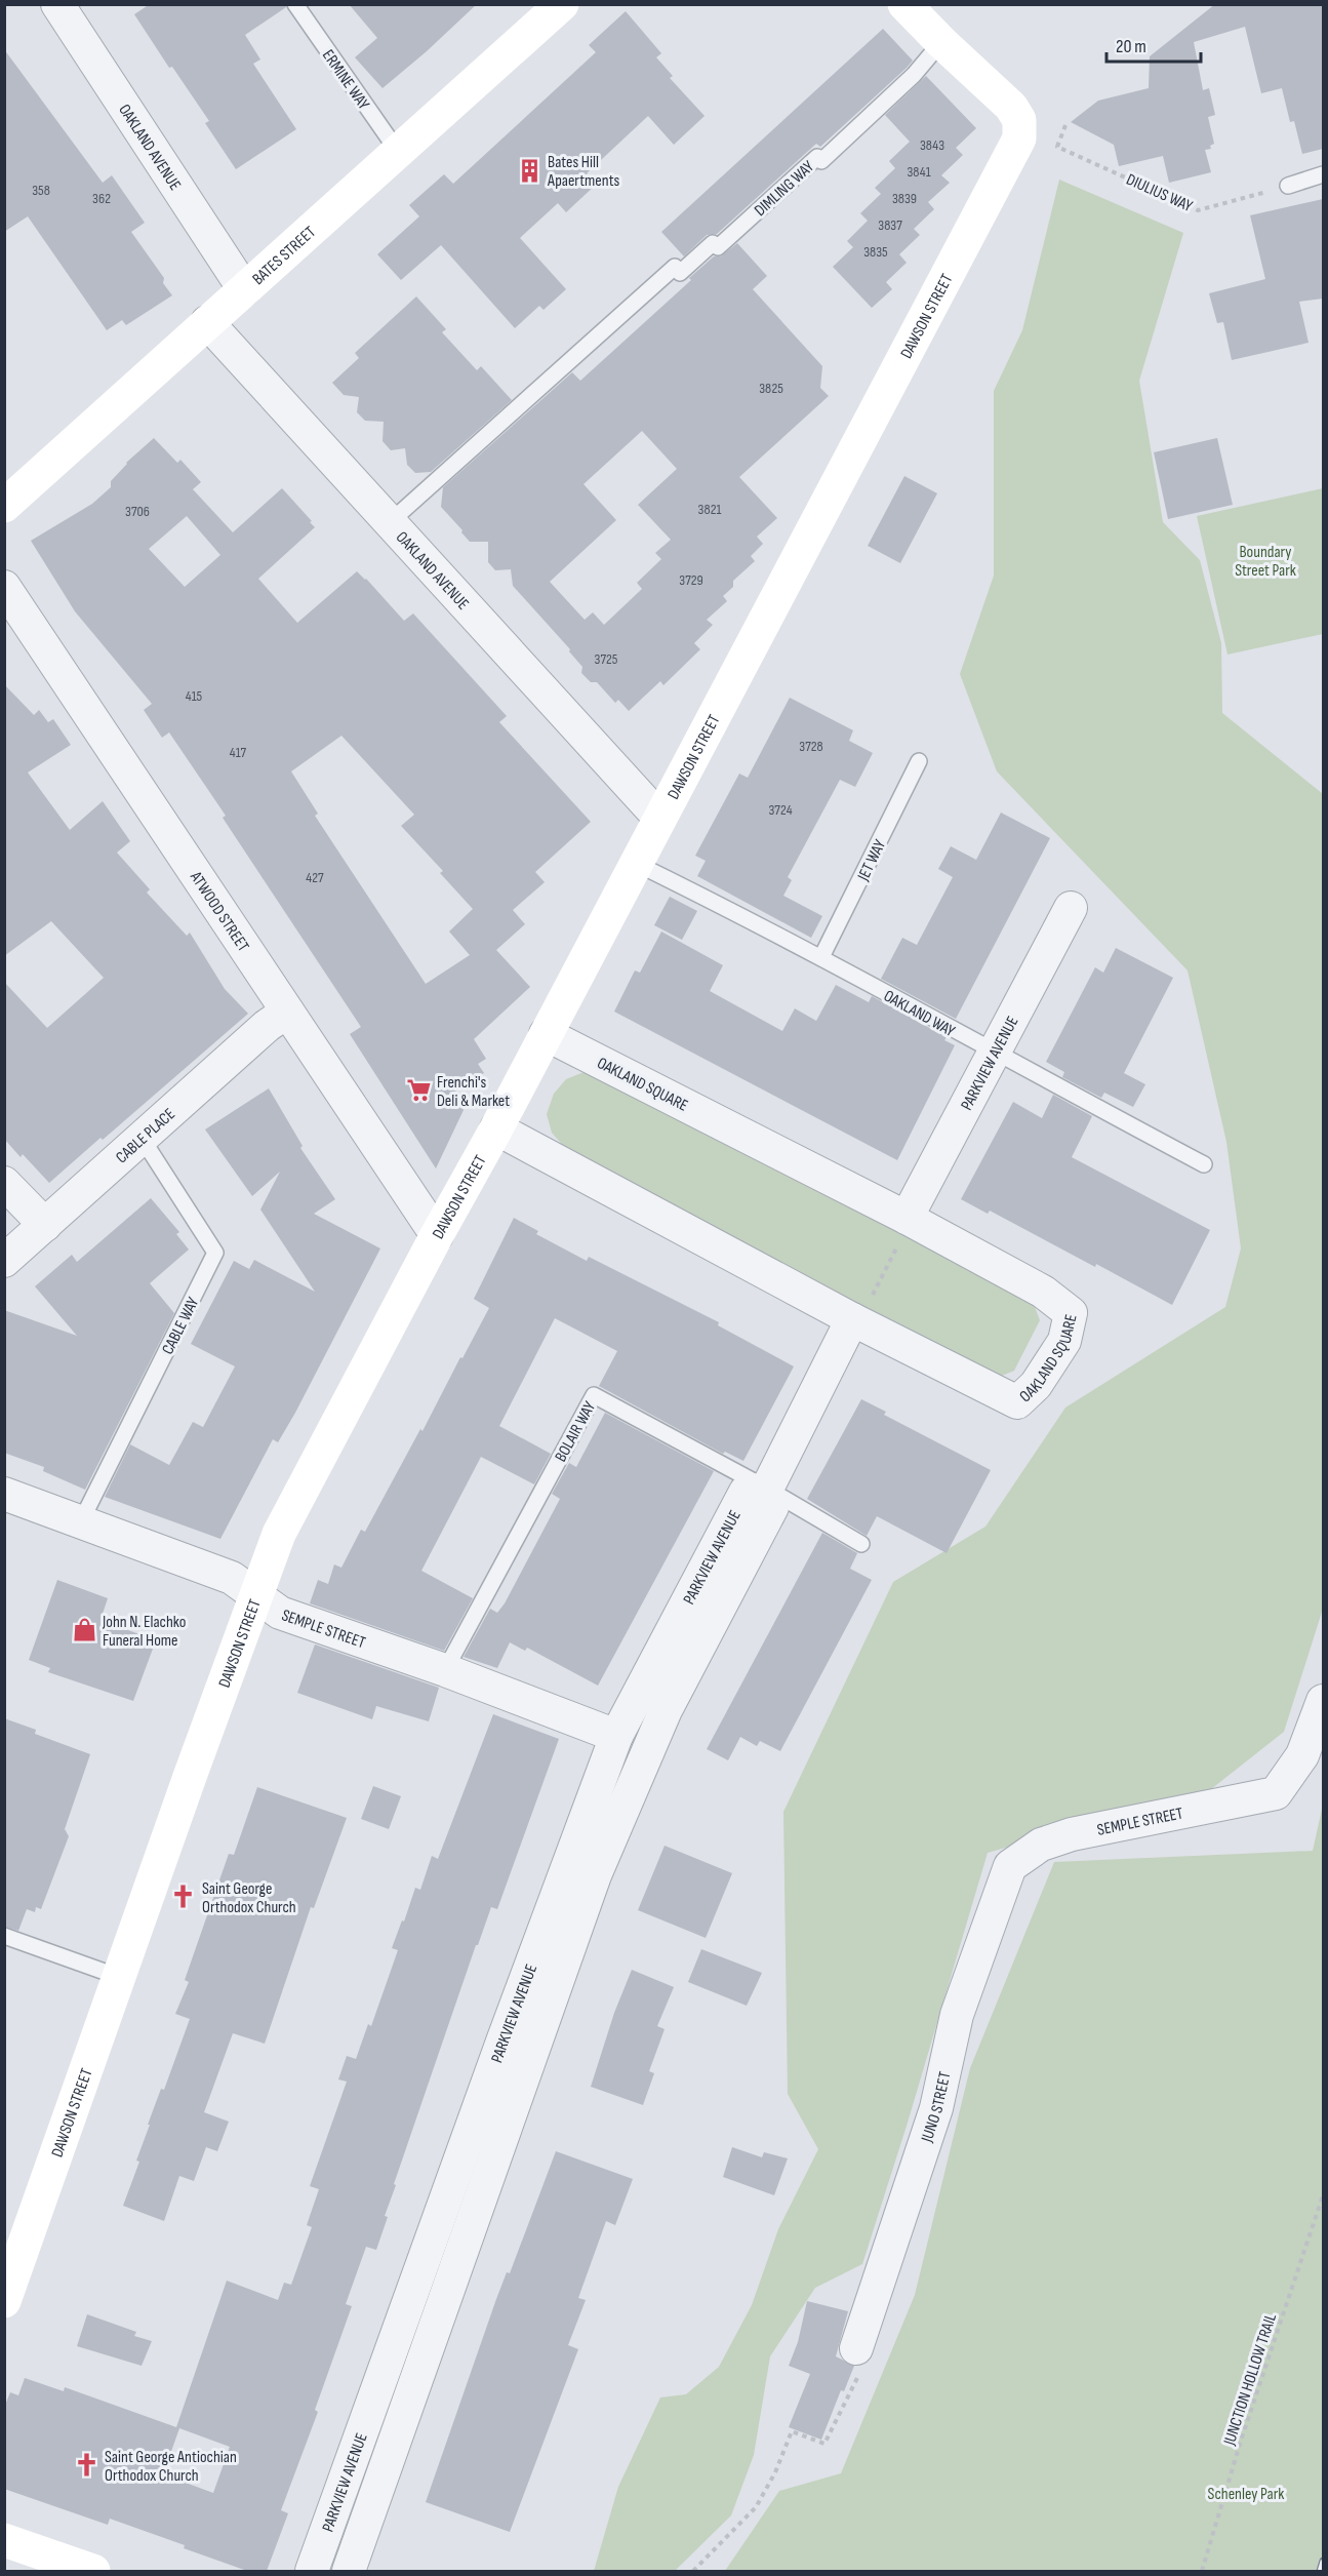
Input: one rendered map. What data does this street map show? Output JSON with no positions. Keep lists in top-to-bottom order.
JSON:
{
  "streets": {
    "street": [
      "OAKLAND AVENUE",
      "BATES STREET",
      "DAWSON STREET",
      "ATWOOD STREET",
      "PARKVIEW AVENUE",
      "OAKLAND SQUARE",
      "CABLE PLACE",
      "SEMPLE STREET",
      "JUNO STREET"
    ],
    "lane": [
      "ERMINE WAY",
      "DIMLING WAY",
      "JET WAY",
      "OAKLAND WAY",
      "CABLE WAY",
      "BOLAIR WAY"
    ],
    "path": ["DIULIUS WAY", "JUNCTION HOLLOW TRAIL"]
  },
  "crossings": [
    ["ERMINE WAY", "BATES STREET"],
    ["OAKLAND AVENUE", "DIMLING WAY"],
    ["OAKLAND AVENUE", "BATES STREET"],
    ["OAKLAND AVENUE", "DAWSON STREET"],
    ["DIMLING WAY", "DAWSON STREET"],
    ["DAWSON STREET", "ATWOOD STREET"],
    ["DAWSON STREET", "OAKLAND WAY"],
    ["DAWSON STREET", "OAKLAND SQUARE"],
    ["DAWSON STREET", "SEMPLE STREET"],
    ["JET WAY", "OAKLAND WAY"],
    ["ATWOOD STREET", "CABLE PLACE"],
    ["OAKLAND WAY", "PARKVIEW AVENUE"],
    ["PARKVIEW AVENUE", "OAKLAND SQUARE"],
    ["PARKVIEW AVENUE", "BOLAIR WAY"],
    ["PARKVIEW AVENUE", "SEMPLE STREET"],
    ["CABLE PLACE", "CABLE WAY"],
    ["CABLE WAY", "SEMPLE STREET"],
    ["BOLAIR WAY", "SEMPLE STREET"],
    ["SEMPLE STREET", "JUNO STREET"]
  ],
  "parks": ["Boundary Street Park", "Schenley Park"],
  "places": {
    "building": ["Bates Hill Apaertments"],
    "supermarket": ["Frenchi's Deli & Market"],
    "shop": ["John N. Elachko Funeral Home"],
    "church": ["Saint George Orthodox Church", "Saint George Antiochian Orthodox Church"]
  },
  "house_numbers": [
    "3843",
    "3841",
    "358",
    "362",
    "3839",
    "3837",
    "3835",
    "3825",
    "3821",
    "3706",
    "3729",
    "3725",
    "415",
    "3728",
    "417",
    "3724",
    "427"
  ],
  "scale_bar": "20 m"
}
